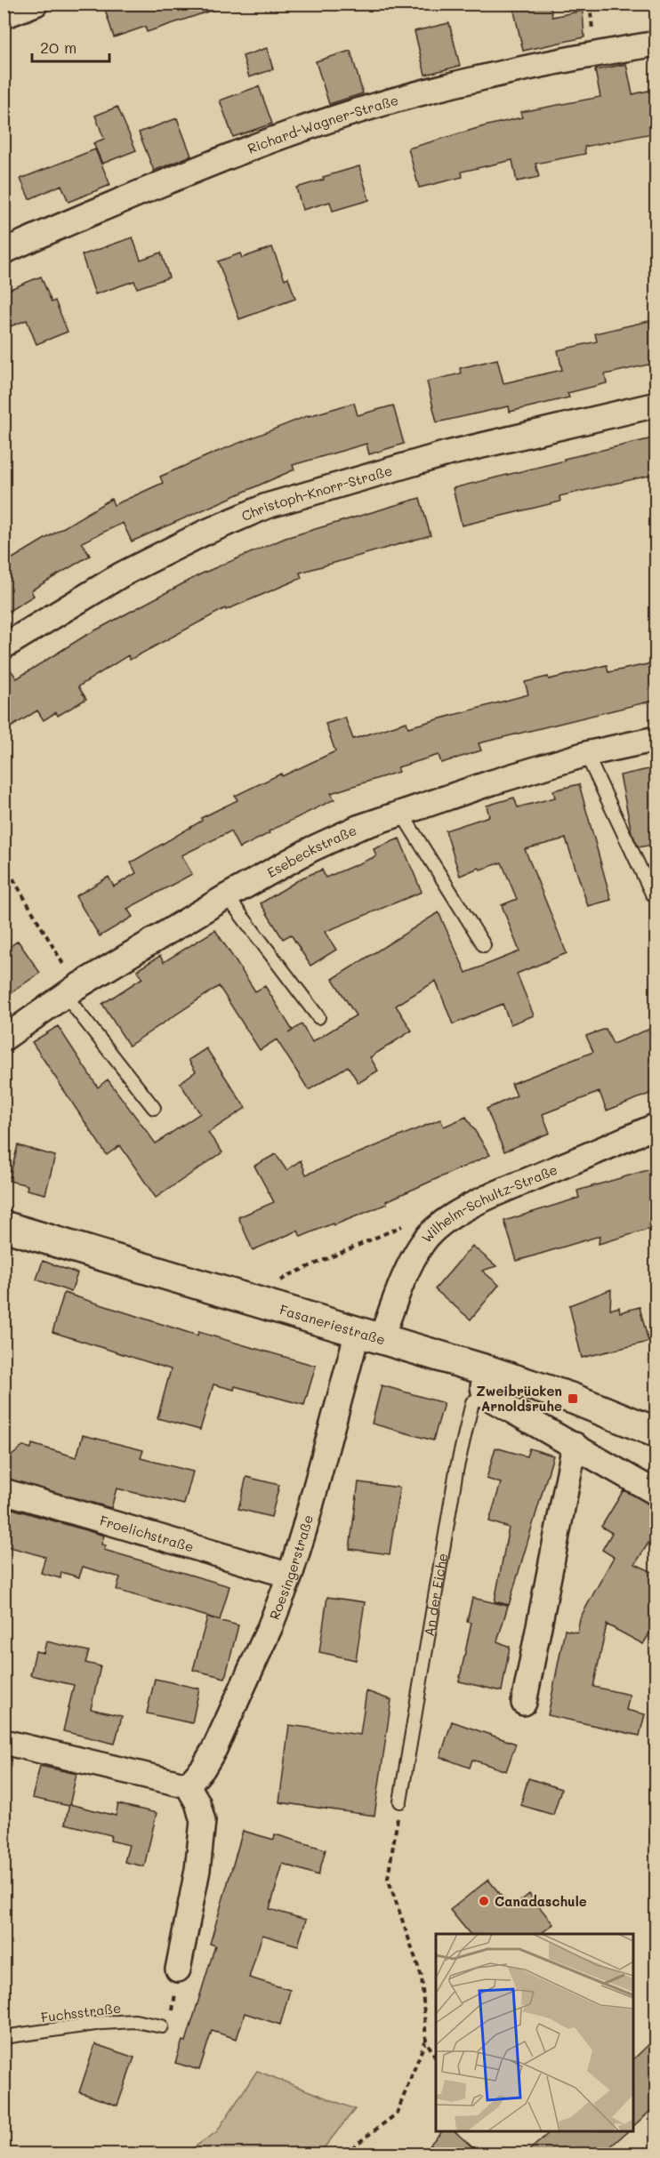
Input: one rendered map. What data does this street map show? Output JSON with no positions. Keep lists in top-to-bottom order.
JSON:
{
  "streets": {
    "street": [
      "Richard-Wagner-Straße",
      "Christoph-Knorr-Straße",
      "Esebeckstraße",
      "Wilhelm-Schultz-Straße",
      "Fasaneriestraße",
      "Froelichstraße",
      "Roesingerstraße"
    ],
    "lane": ["An der Eiche", "Fuchsstraße"]
  },
  "crossings": [
    ["Wilhelm-Schultz-Straße", "Fasaneriestraße"],
    ["Wilhelm-Schultz-Straße", "Roesingerstraße"],
    ["Fasaneriestraße", "Roesingerstraße"],
    ["Fasaneriestraße", "An der Eiche"],
    ["Froelichstraße", "Roesingerstraße"]
  ],
  "places": {
    "transit": ["Zweibrücken Arnoldsruhe"],
    "other": ["Canadaschule"]
  },
  "scale_bar": "20 m"
}
